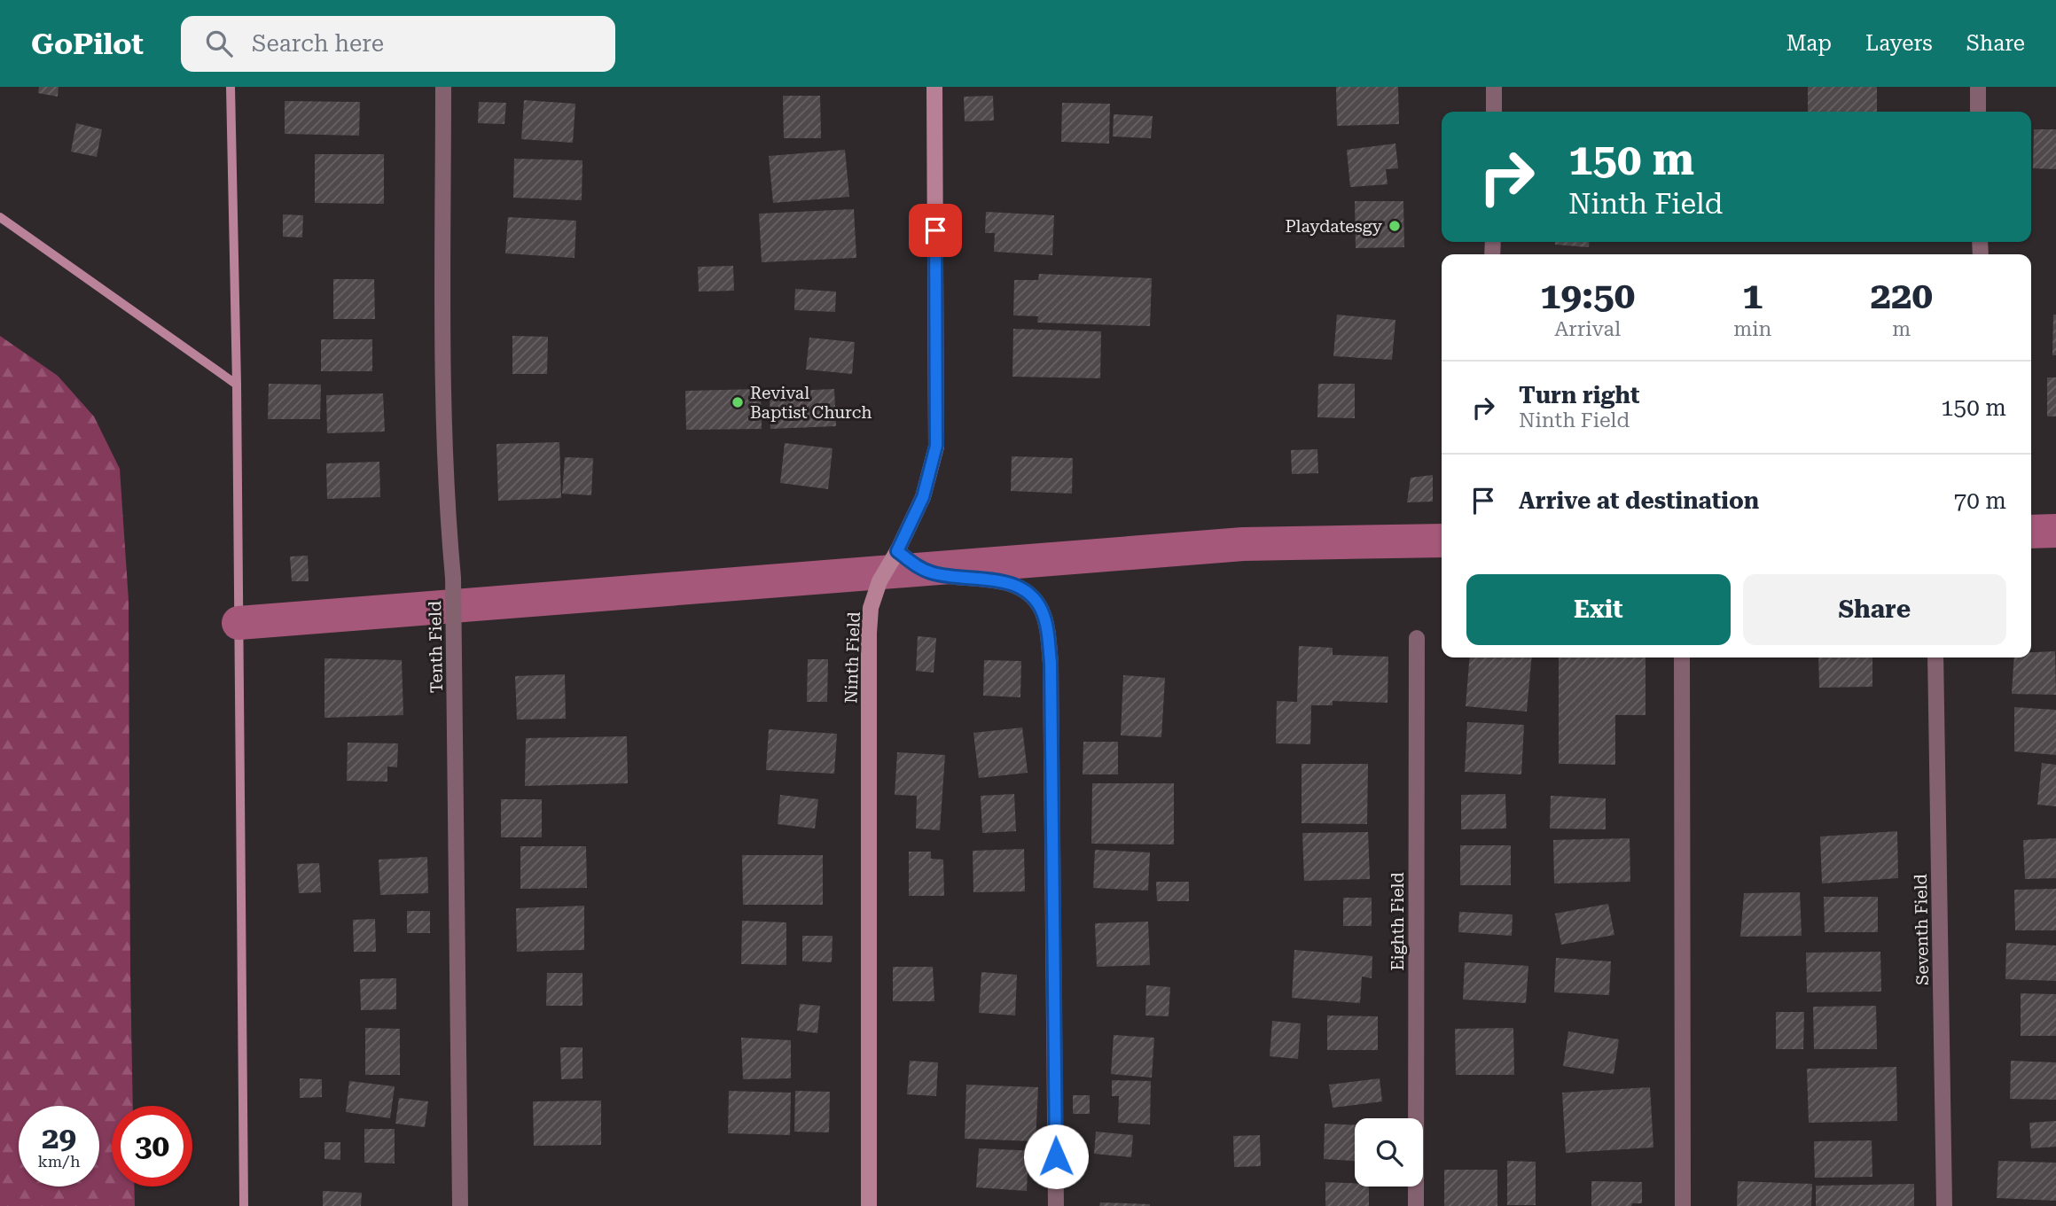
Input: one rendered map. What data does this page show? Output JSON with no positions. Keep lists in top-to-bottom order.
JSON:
{
  "streets": {
    "street": [
      "Tenth Field",
      "Ninth Field",
      "Eighth Field",
      "Seventh Field"
    ]
  },
  "places": ["Playdatesgy", "Revival Baptist Church"],
  "page": {
    "header": "GoPilot",
    "search": "Search here",
    "nav": ["Map", "Layers", "Share"],
    "turn": ["150 m", "Ninth Field"],
    "eta": [
      "19:50",
      "Arrival",
      "1",
      "min",
      "220",
      "m"
    ],
    "list": [
      {
        "name": "Turn right",
        "note": "Ninth Field",
        "value": "150 m"
      },
      {
        "name": "Arrive at destination",
        "value": "70 m"
      }
    ],
    "buttons": ["Exit", "Share"],
    "speed": "29 km/h",
    "limit": "30"
  }
}
